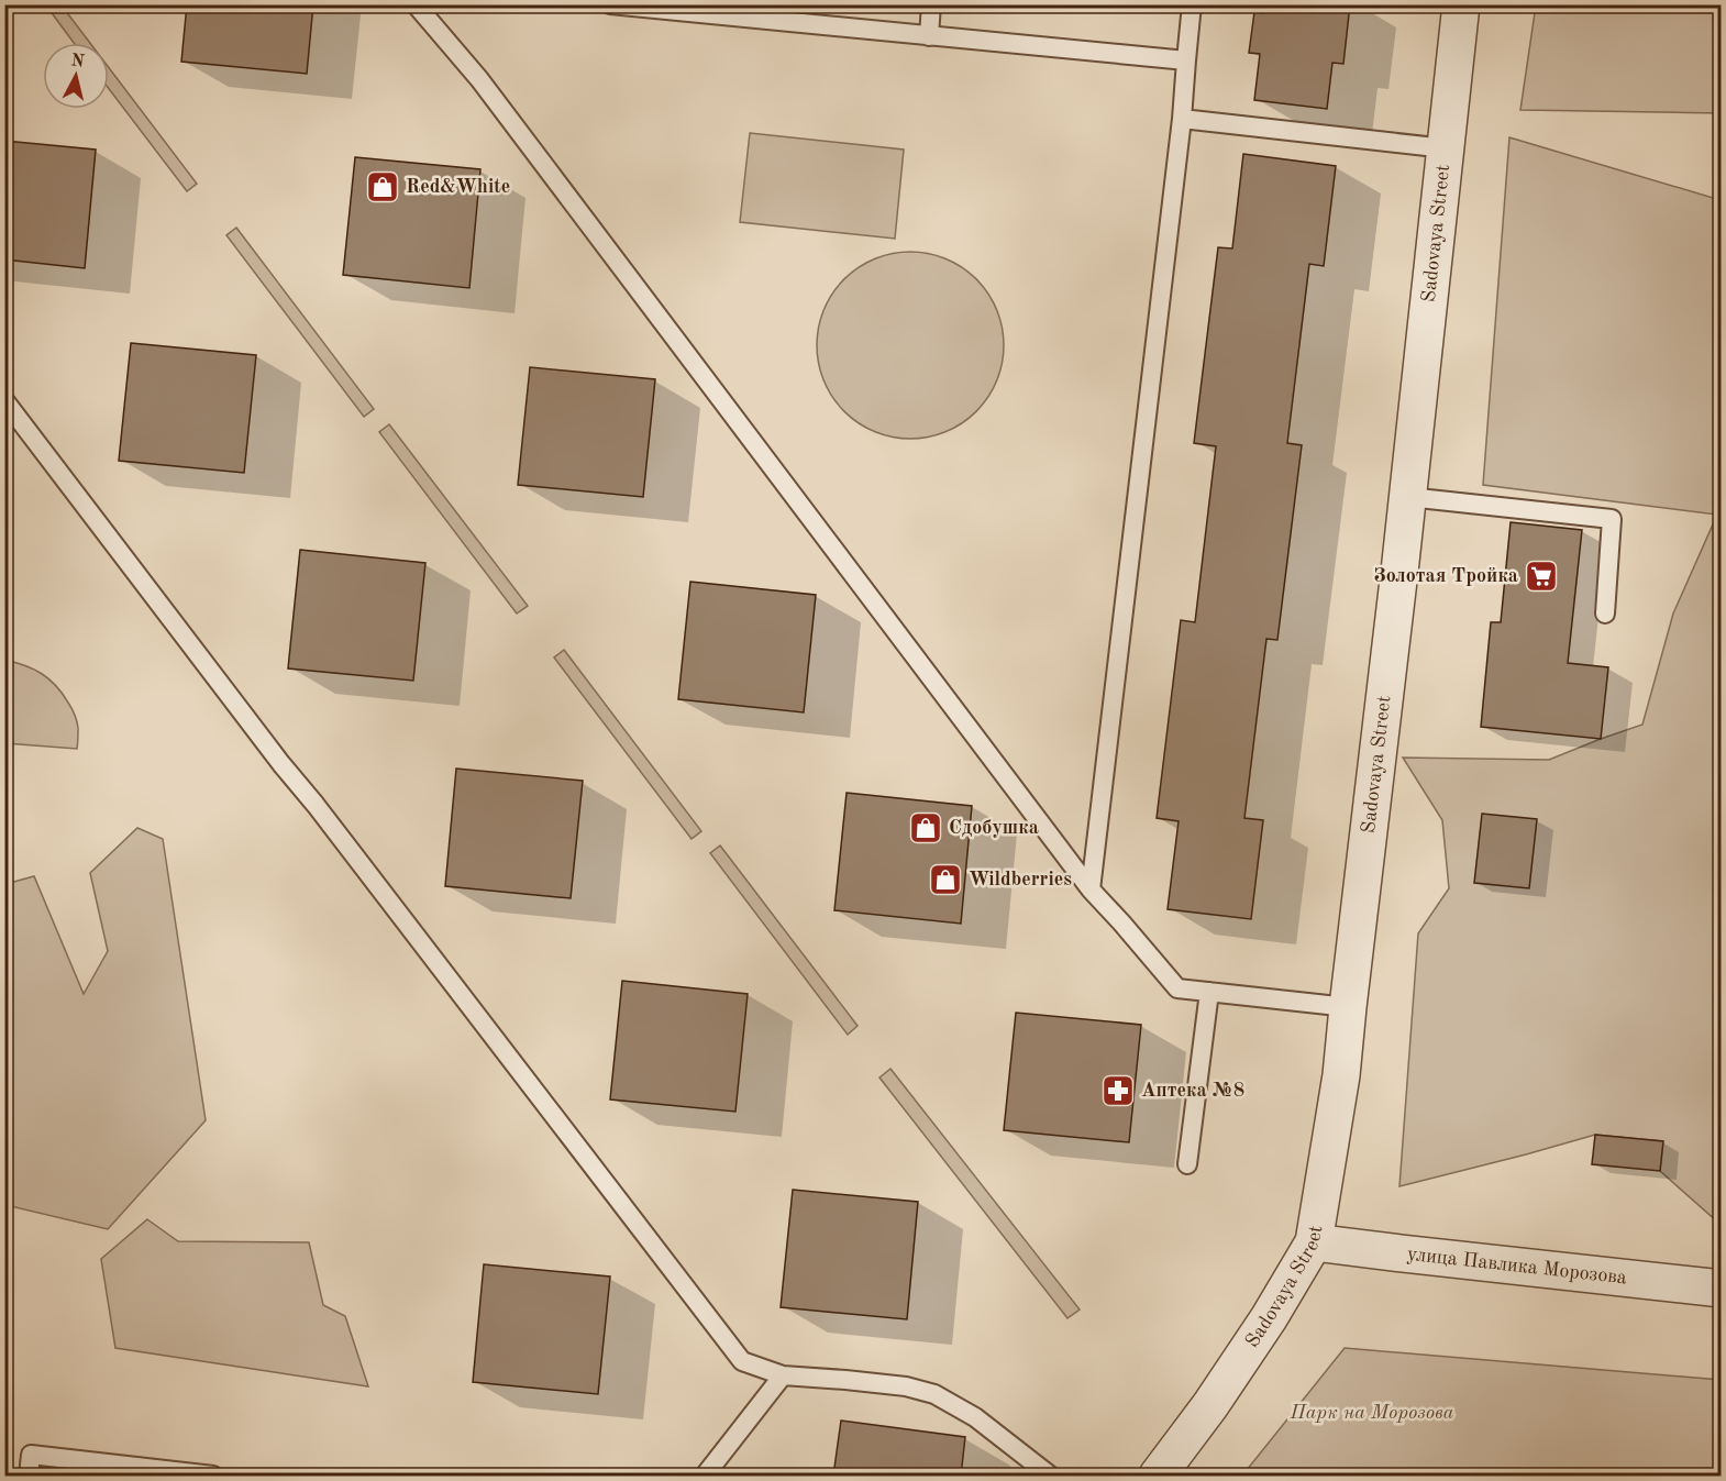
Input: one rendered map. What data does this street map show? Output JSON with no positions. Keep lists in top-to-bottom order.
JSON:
{
  "streets": {
    "street": ["Sadovaya Street", "улица Павлика Морозова"]
  },
  "crossings": [
    ["Sadovaya Street", "улица Павлика Морозова"]
  ],
  "parks": ["Парк на Морозова"],
  "places": {
    "shop": ["Red&White", "Сдобушка", "Wildberries"],
    "supermarket": ["Золотая Тройка"],
    "pharmacy": ["Аптека №8"]
  },
  "north": "top"
}
